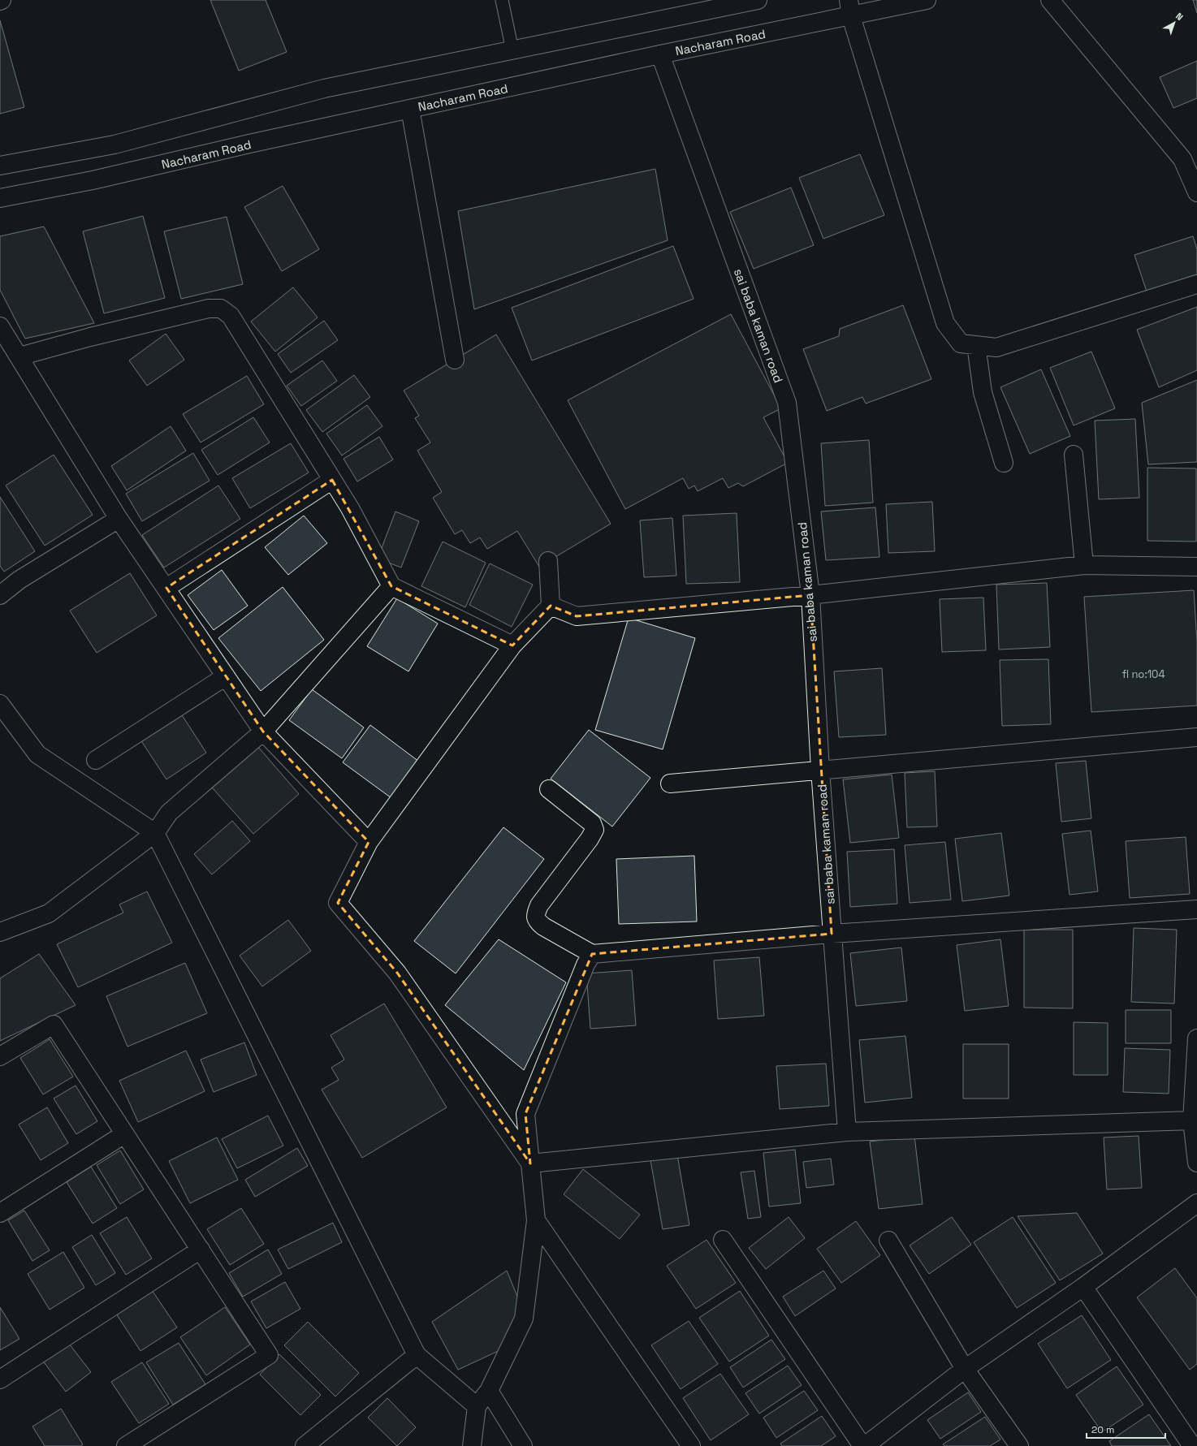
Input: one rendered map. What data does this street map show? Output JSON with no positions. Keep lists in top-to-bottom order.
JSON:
{
  "streets": {
    "street": ["Nacharam Road", "sai baba kaman road"]
  },
  "crossings": [
    ["Nacharam Road", "sai baba kaman road"]
  ],
  "house_numbers": ["fl no:104"],
  "scale_bar": "20 m",
  "north": "top right"
}
